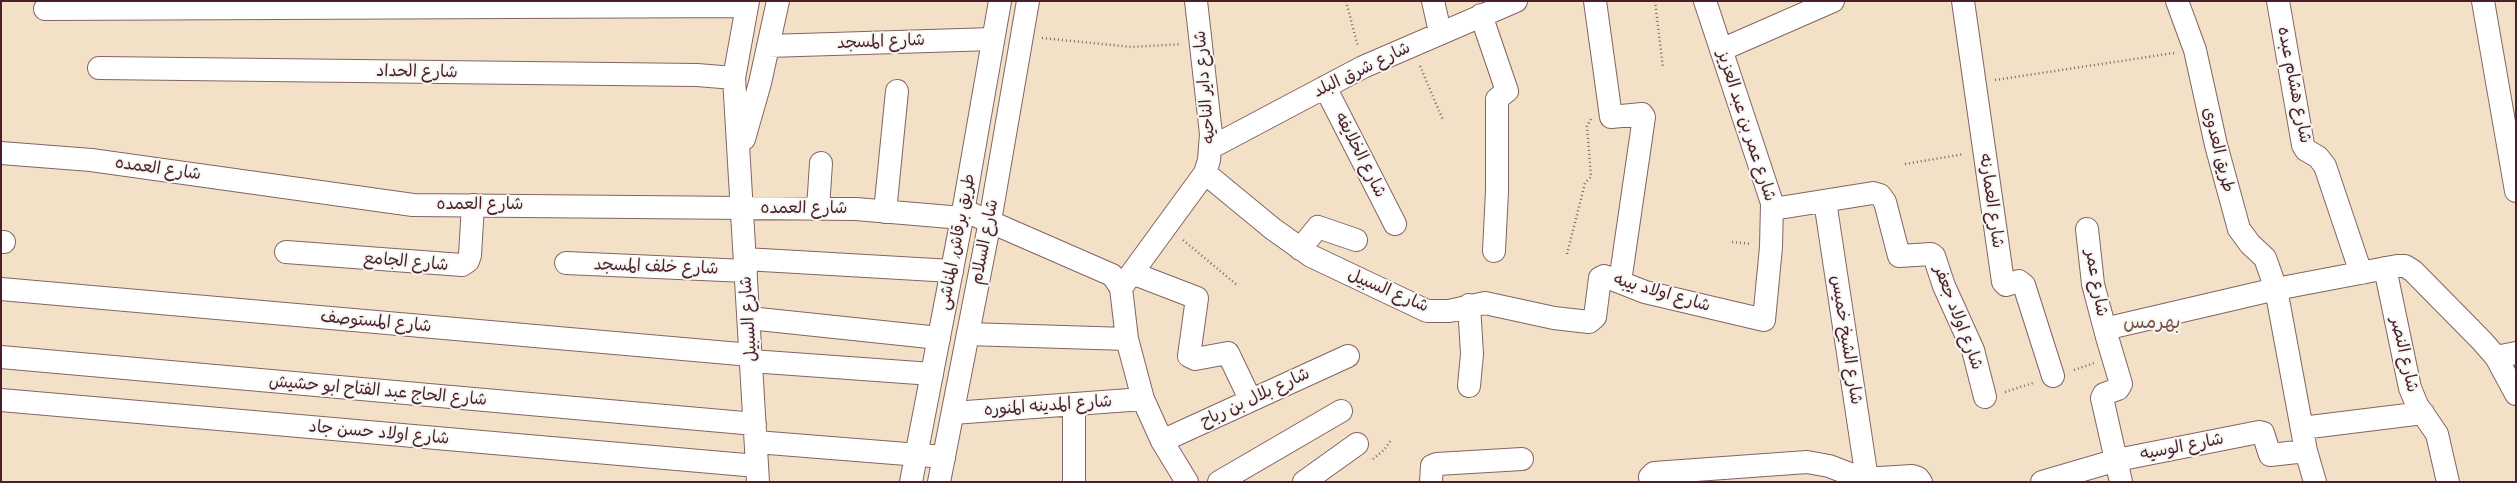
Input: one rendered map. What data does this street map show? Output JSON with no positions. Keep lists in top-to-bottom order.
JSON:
{
  "streets": {
    "street": [
      "شارع المسجد",
      "شارع شرق البلد",
      "شارع الحداد",
      "شارع هشام عبده",
      "شارع داير الناحيه",
      "شارع عمر بن عبد العزيز",
      "طريق العدوى",
      "شارع الخلايفه",
      "شارع العمده",
      "شارع العمارنه",
      "طريق برقاش, المناشى",
      "شارع السلام",
      "شارع الجامع",
      "شارع خلف المسجد",
      "شارع عمر",
      "شارع السبيل",
      "شارع اولاد بيبه",
      "شارع اولاد جعفر",
      "شارع المستوصف",
      "شارع الشيخ خميس",
      "شارع النصر",
      "شارع الحاج عبد الفتاح ابو حشيش",
      "شارع بلال بن رباح",
      "شارع المدينه المنوره",
      "شارع اولاد حسن جاد",
      "شارع الوسيه"
    ]
  },
  "crossings": [
    ["شارع المسجد", "طريق برقاش, المناشى"],
    ["شارع المسجد", "شارع السبيل"],
    ["شارع شرق البلد", "شارع داير الناحيه"],
    ["شارع شرق البلد", "شارع الخلايفه"],
    ["شارع الحداد", "شارع السبيل"],
    ["شارع داير الناحيه", "شارع العمده"],
    ["شارع داير الناحيه", "شارع السبيل"],
    ["شارع عمر بن عبد العزيز", "شارع اولاد بيبه"],
    ["شارع عمر بن عبد العزيز", "شارع اولاد جعفر"],
    ["طريق العدوى", "شارع الوسيه"],
    ["شارع العمده", "طريق برقاش, المناشى"],
    ["شارع العمده", "شارع السلام"],
    ["شارع العمده", "شارع الجامع"],
    ["شارع العمده", "شارع السبيل"],
    ["طريق برقاش, المناشى", "شارع خلف المسجد"],
    ["طريق برقاش, المناشى", "شارع المستوصف"],
    ["طريق برقاش, المناشى", "شارع الحاج عبد الفتاح ابو حشيش"],
    ["شارع السلام", "شارع الحاج عبد الفتاح ابو حشيش"],
    ["شارع السلام", "شارع المدينه المنوره"],
    ["شارع خلف المسجد", "شارع السبيل"],
    ["شارع عمر", "شارع الوسيه"],
    ["شارع السبيل", "شارع اولاد بيبه"],
    ["شارع السبيل", "شارع المستوصف"],
    ["شارع السبيل", "شارع الحاج عبد الفتاح ابو حشيش"],
    ["شارع السبيل", "شارع اولاد حسن جاد"],
    ["شارع اولاد جعفر", "شارع الشيخ خميس"]
  ],
  "districts": ["بهرمس"]
}
